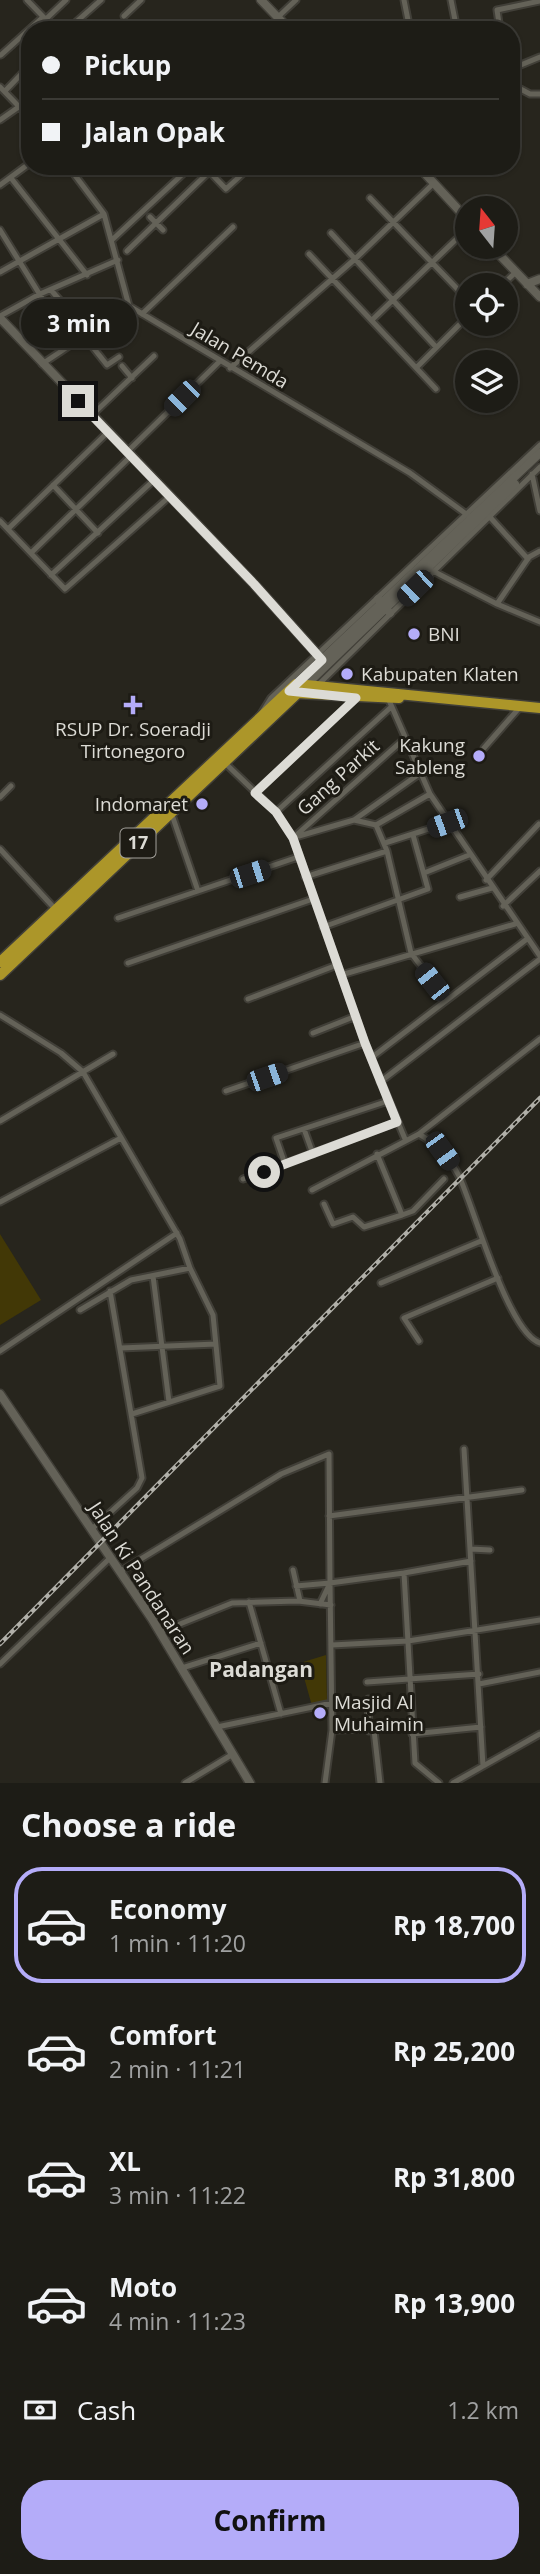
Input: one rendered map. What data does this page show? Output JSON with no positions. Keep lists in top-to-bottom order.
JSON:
{
  "streets": {
    "highway": ["17"],
    "main road": ["Jalan Ki Pandanaran"],
    "street": ["Jalan Pemda", "Gang Parkit"]
  },
  "districts": ["Padangan"],
  "places": {
    "other": [
      "BNI",
      "Kabupaten Klaten",
      "Kakung Sableng",
      "Indomaret",
      "Masjid Al Muhaimin"
    ],
    "health": ["RSUP Dr. Soeradji Tirtonegoro"]
  },
  "north": "top",
  "page": {
    "banner": ["Pickup", "Jalan Opak"],
    "bubble": "3 min",
    "heading": "Choose a ride",
    "list": [
      {
        "name": "Economy",
        "note": "1 min · 11:20",
        "value": "Rp 18,700"
      },
      {
        "name": "Comfort",
        "note": "2 min · 11:21",
        "value": "Rp 25,200"
      },
      {
        "name": "XL",
        "note": "3 min · 11:22",
        "value": "Rp 31,800"
      },
      {
        "name": "Moto",
        "note": "4 min · 11:23",
        "value": "Rp 13,900"
      }
    ],
    "pay": ["Cash", "1.2 km"],
    "buttons": "Confirm"
  }
}
